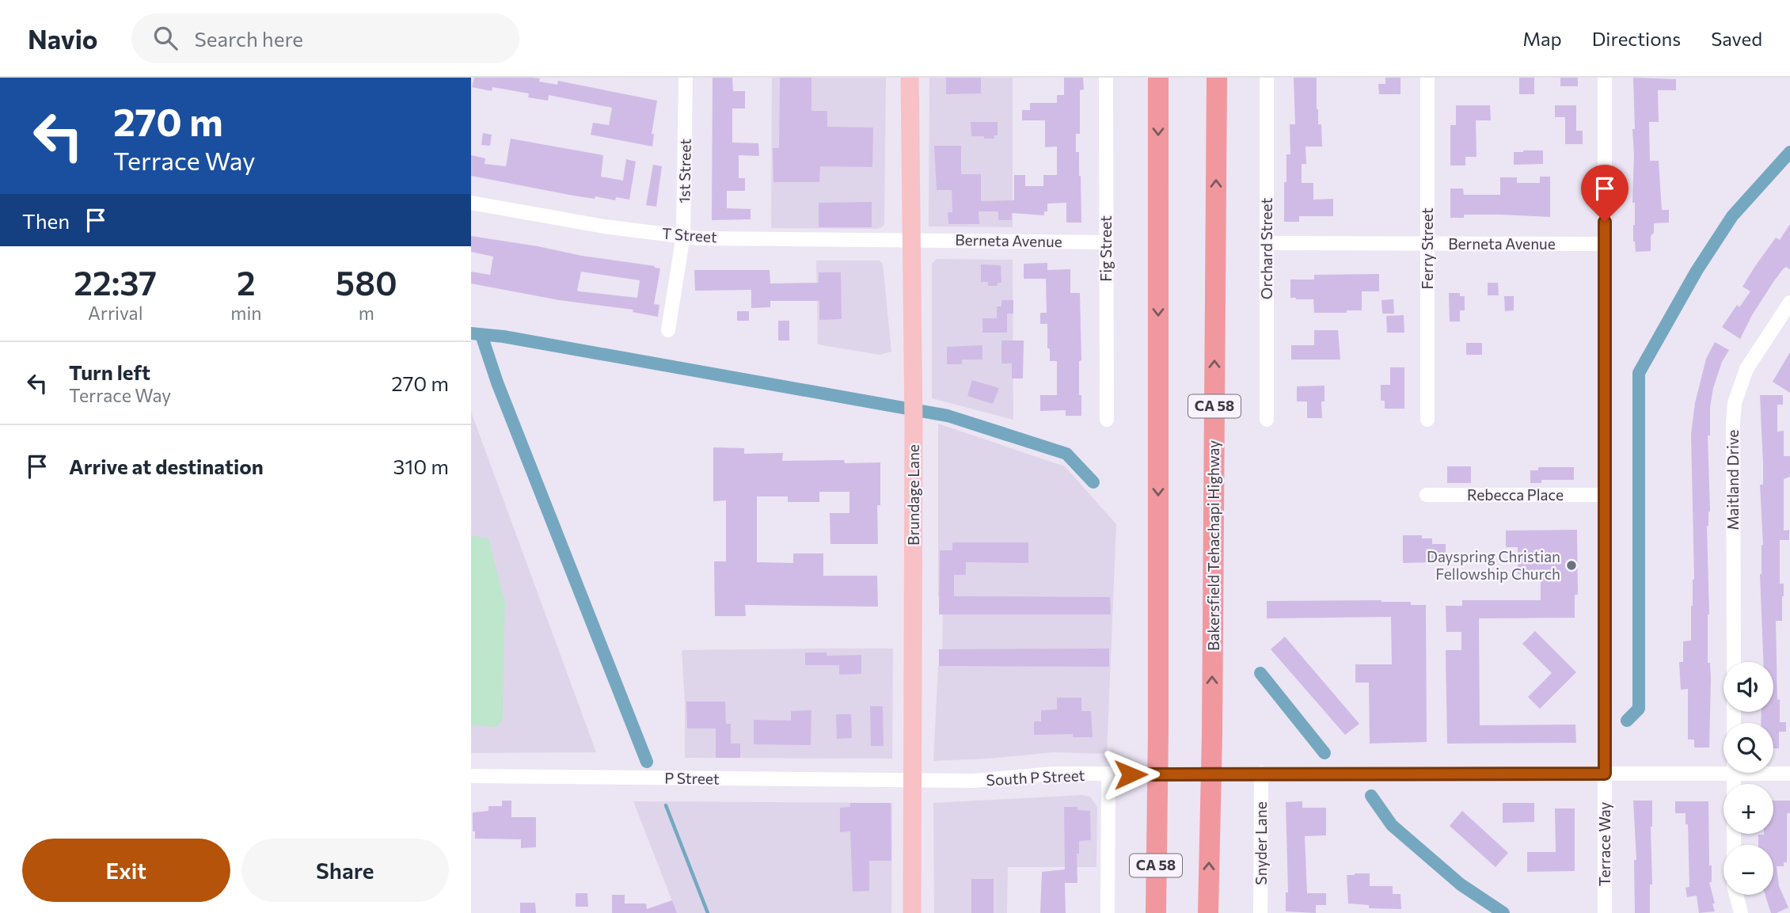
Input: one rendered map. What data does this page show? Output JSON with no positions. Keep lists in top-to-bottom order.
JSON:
{
  "streets": {
    "highway": ["CA 58", "Bakersfield Tehachapi Highway"],
    "main road": ["Brundage Lane"],
    "street": [
      "1st Street",
      "T Street",
      "Berneta Avenue",
      "Fig Street",
      "Orchard Street",
      "Ferry Street",
      "Maitland Drive",
      "Rebecca Place",
      "South P Street",
      "P Street",
      "Snyder Lane",
      "Terrace Way"
    ]
  },
  "crossings": [
    ["1st Street", "T Street"],
    ["T Street", "Berneta Avenue"],
    ["T Street", "Brundage Lane"],
    ["Berneta Avenue", "Fig Street"],
    ["Berneta Avenue", "Orchard Street"],
    ["Berneta Avenue", "Ferry Street"],
    ["Berneta Avenue", "Brundage Lane"],
    ["Berneta Avenue", "Terrace Way"],
    ["Brundage Lane", "South P Street"],
    ["Brundage Lane", "P Street"],
    ["Rebecca Place", "Terrace Way"],
    ["South P Street", "P Street"],
    ["South P Street", "Snyder Lane"],
    ["South P Street", "Terrace Way"]
  ],
  "places": ["Dayspring Christian Fellowship Church"],
  "page": {
    "header": "Navio",
    "search": "Search here",
    "nav": ["Map", "Directions", "Saved"],
    "turn": ["270 m", "Terrace Way"],
    "then": "Then",
    "eta": [
      "22:37",
      "Arrival",
      "2",
      "min",
      "580",
      "m"
    ],
    "list": [
      {
        "name": "Turn left",
        "note": "Terrace Way",
        "value": "270 m"
      },
      {
        "name": "Arrive at destination",
        "value": "310 m"
      }
    ],
    "map_buttons": ["+", "−"],
    "buttons": ["Exit", "Share"]
  }
}
